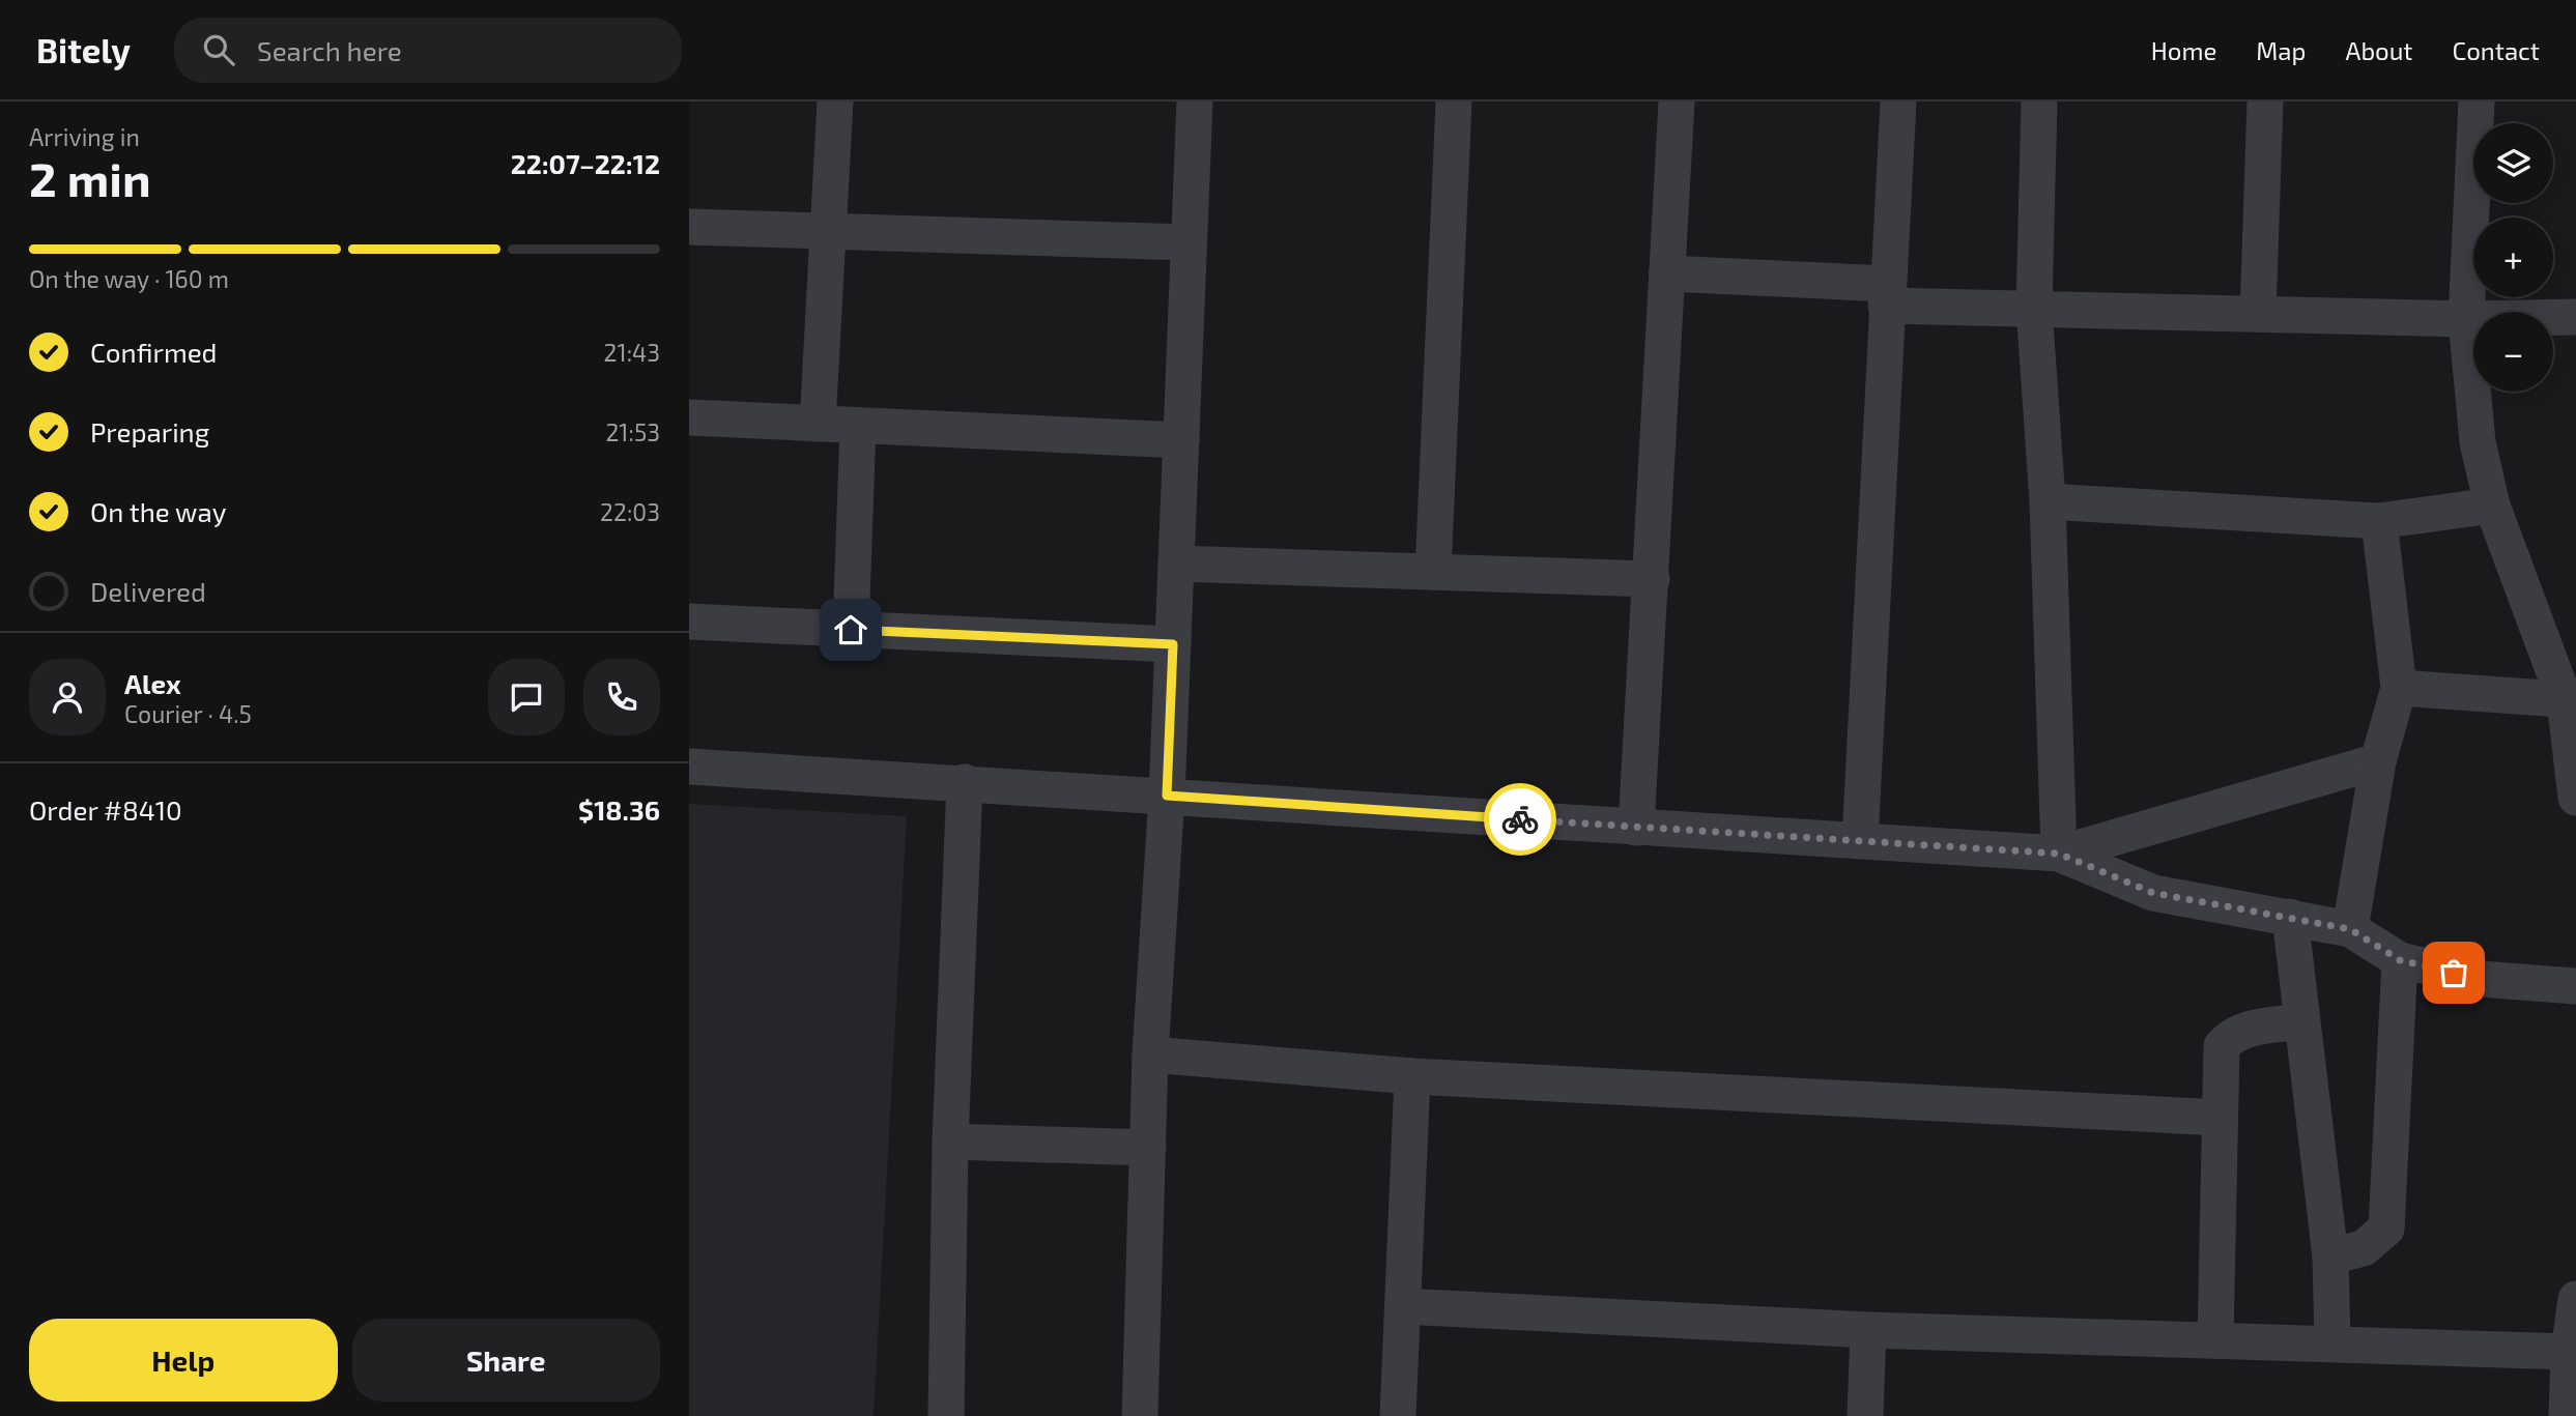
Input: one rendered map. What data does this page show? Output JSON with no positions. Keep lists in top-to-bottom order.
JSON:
{
  "page": {
    "header": "Bitely",
    "search": "Search here",
    "nav": [
      "Home",
      "Map",
      "About",
      "Contact"
    ],
    "heading": ["2 min", "Arriving in", "22:07–22:12"],
    "panel": [
      "Alex",
      "Courier · 4.5",
      "Order #8410",
      "$18.36"
    ],
    "map_buttons": ["+", "−"],
    "bar": "On the way · 160 m",
    "list": [
      ["Confirmed", "21:43"],
      ["Preparing", "21:53"],
      ["On the way", "22:03"],
      "Delivered"
    ],
    "buttons": ["Help", "Share"]
  }
}
